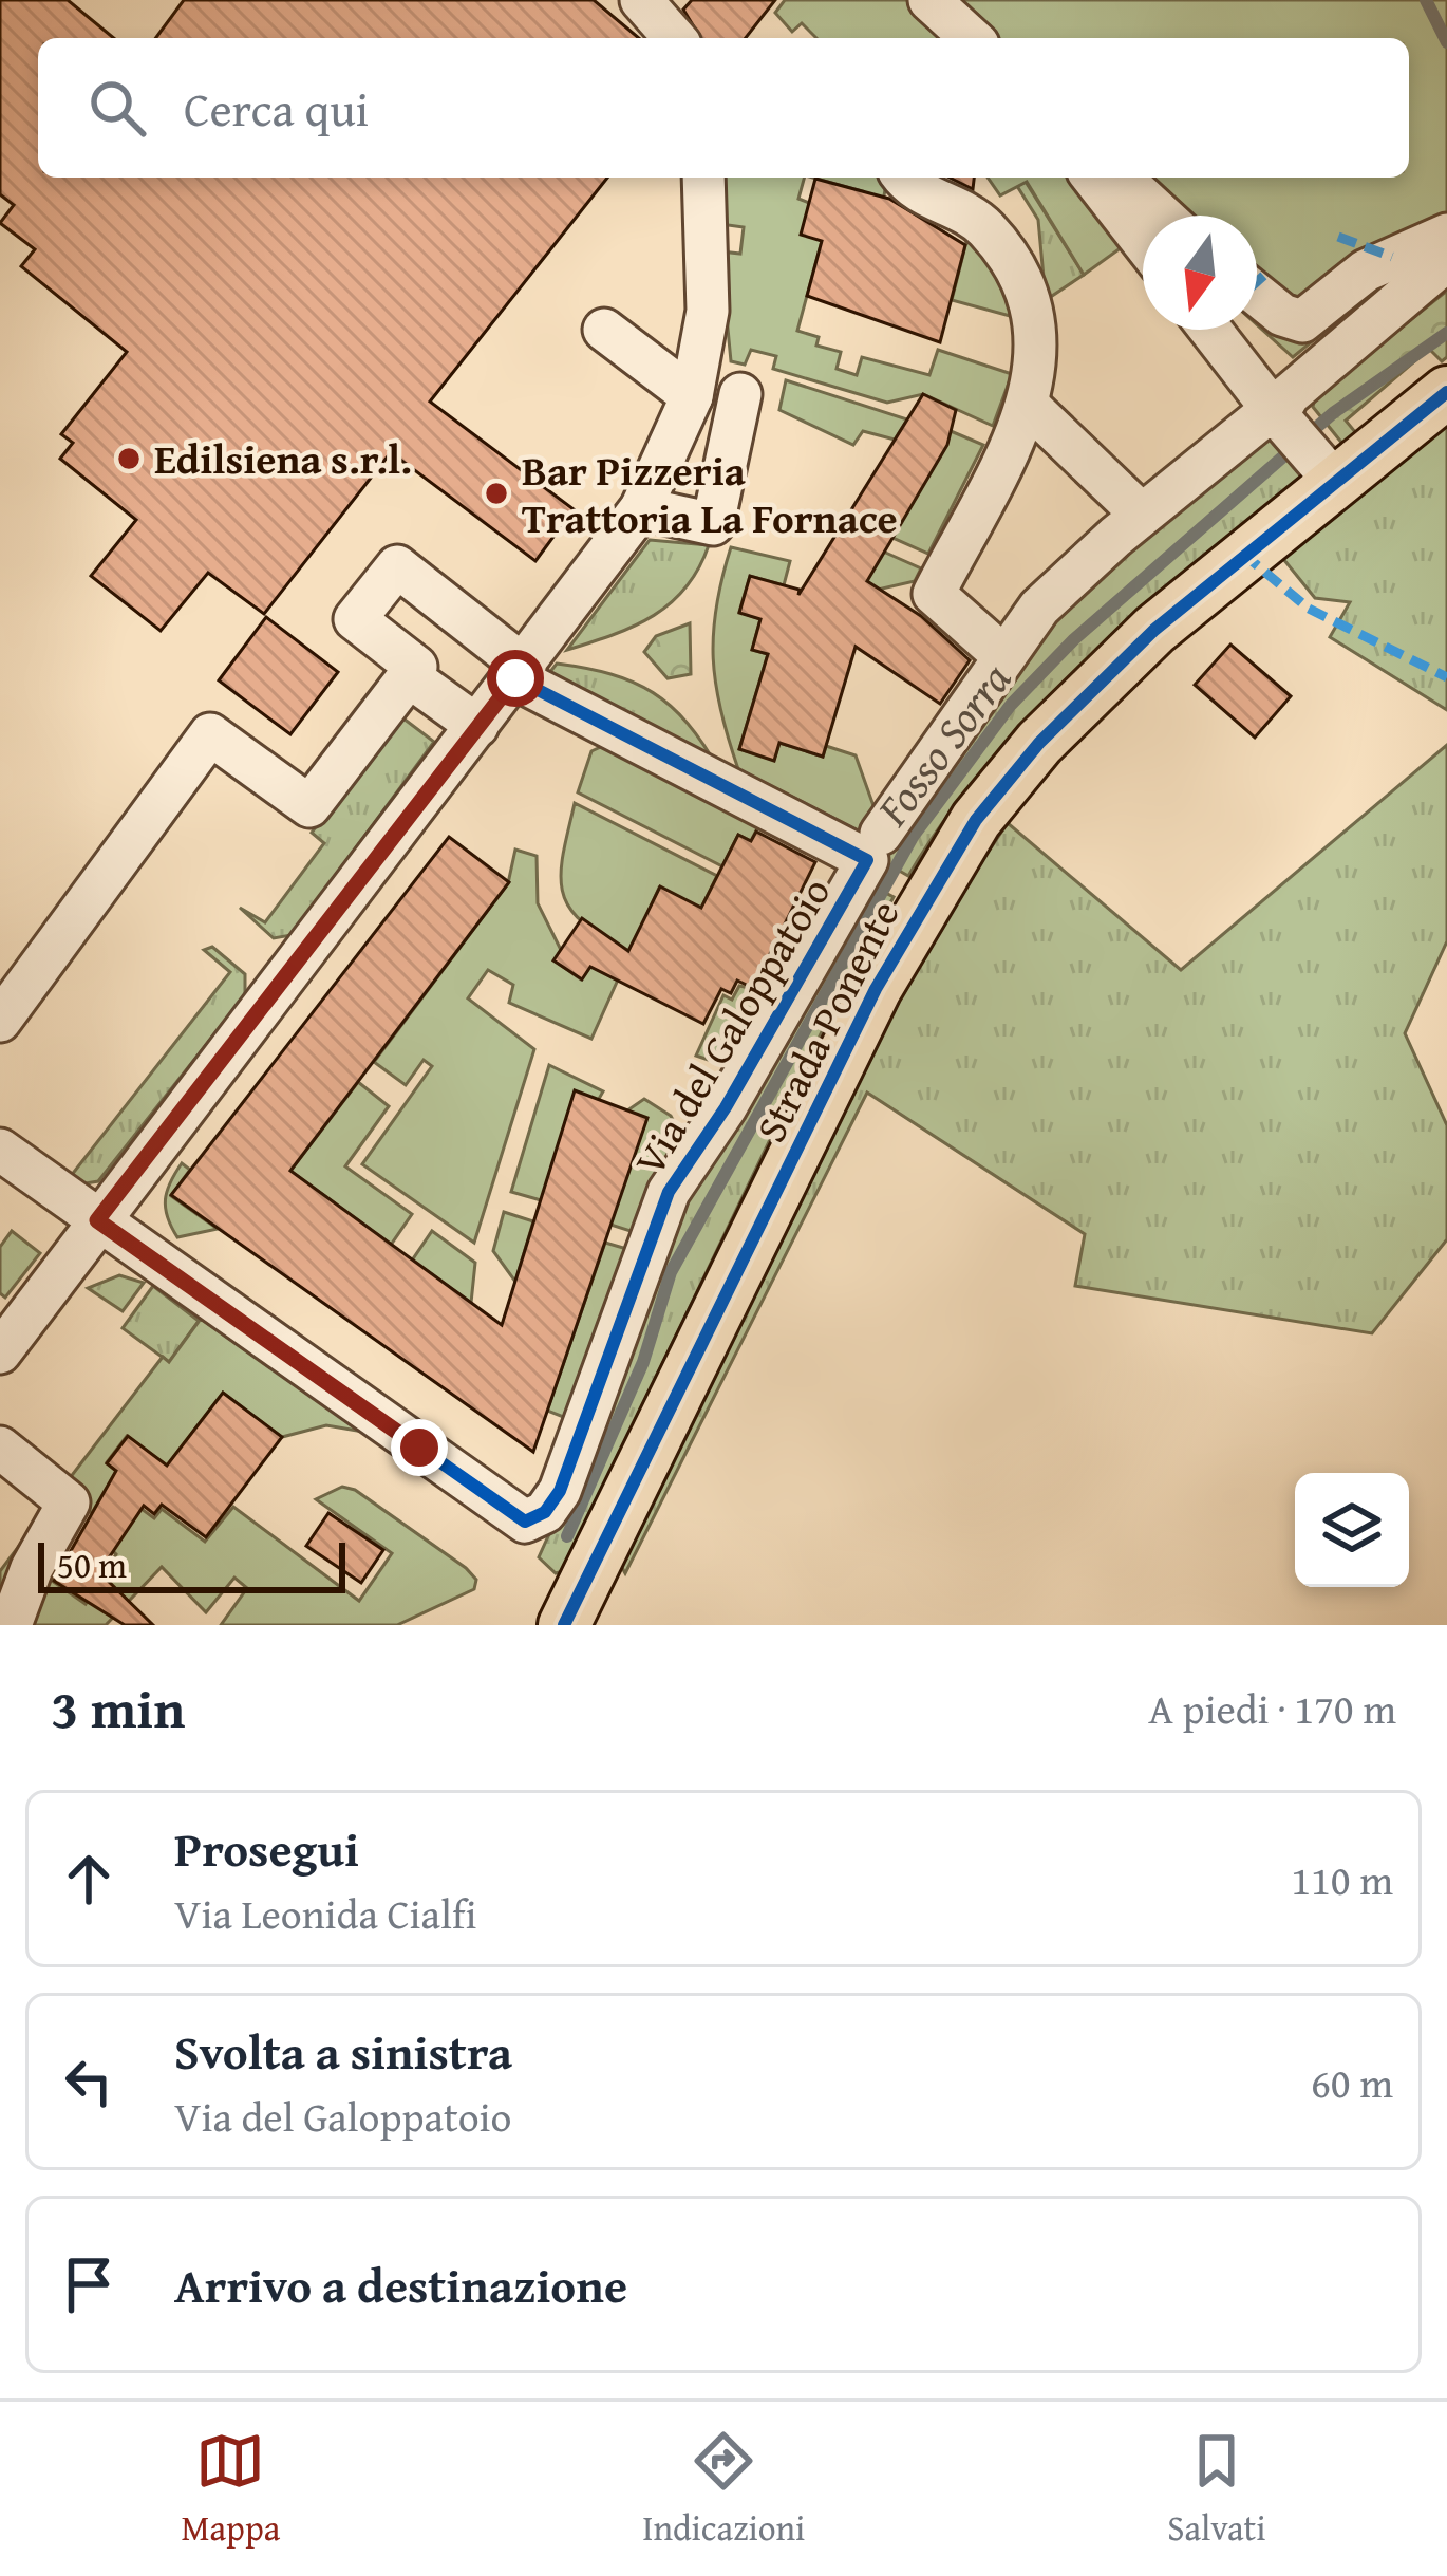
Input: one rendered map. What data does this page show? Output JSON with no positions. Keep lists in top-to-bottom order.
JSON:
{
  "streets": {
    "main road": ["Strada Ponente"],
    "street": ["Via del Galoppatoio"]
  },
  "water": ["Fosso Sorra"],
  "places": ["Edilsiena s.r.l.", "Bar Pizzeria Trattoria La Fornace"],
  "scale_bar": "50 m",
  "north": "bottom",
  "page": {
    "search": "Cerca qui",
    "scale": "50 m",
    "heading": ["3 min", "A piedi · 170 m"],
    "list": [
      ["Prosegui", "Via Leonida Cialfi", "110 m"],
      ["Svolta a sinistra", "Via del Galoppatoio", "60 m"],
      "Arrivo a destinazione"
    ],
    "nav": ["Mappa", "Indicazioni", "Salvati"]
  }
}
